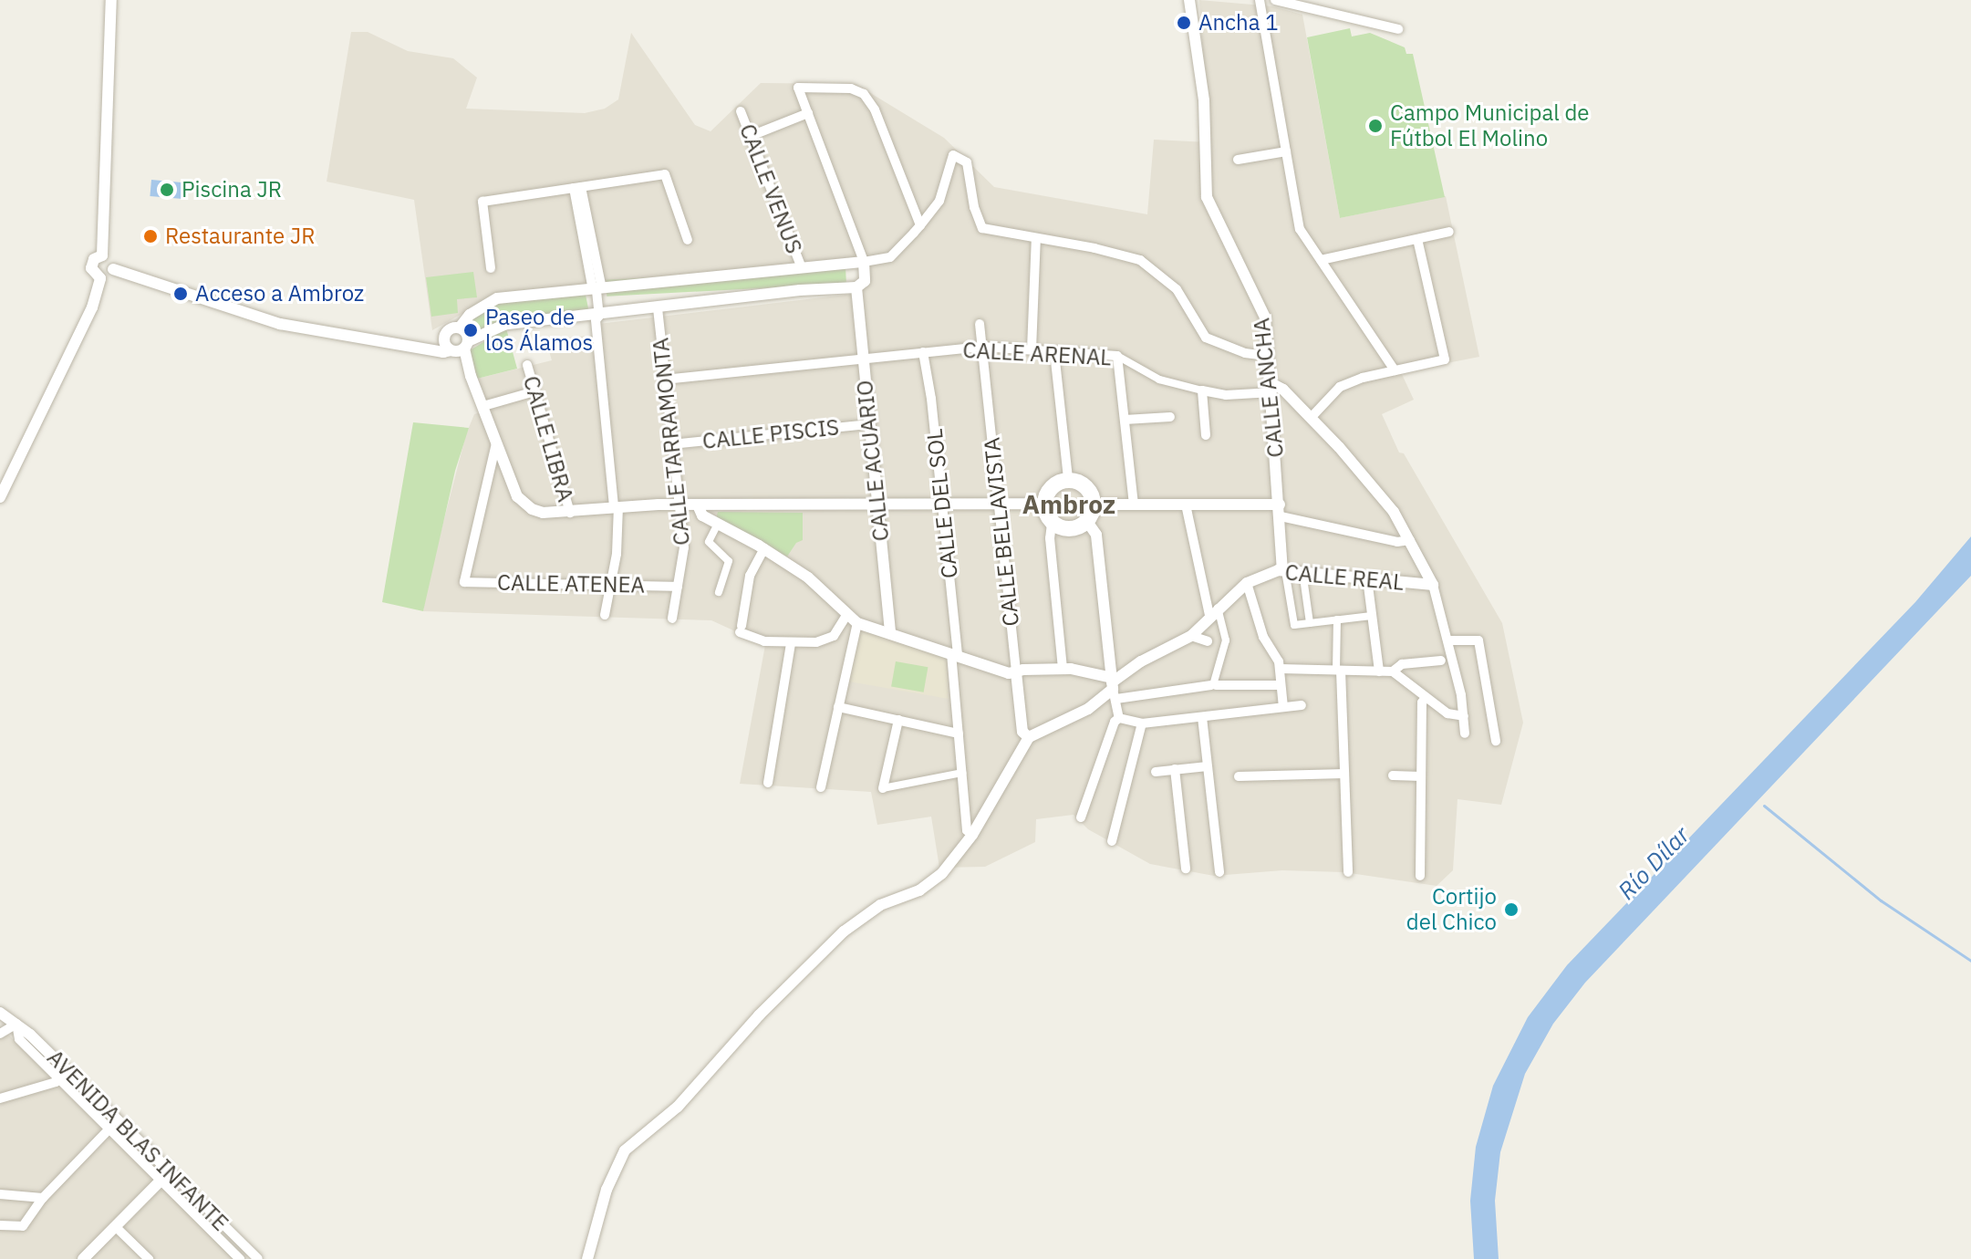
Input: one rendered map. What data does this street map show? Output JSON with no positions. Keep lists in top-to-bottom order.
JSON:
{
  "streets": {
    "street": [
      "CALLE VENUS",
      "CALLE ARENAL",
      "CALLE ANCHA",
      "CALLE PISCIS",
      "CALLE LIBRA",
      "CALLE TARRAMONTA",
      "CALLE ACUARIO",
      "CALLE DEL SOL",
      "CALLE BELLAVISTA",
      "CALLE REAL",
      "CALLE ATENEA",
      "AVENIDA BLAS INFANTE"
    ]
  },
  "crossings": [
    ["CALLE ARENAL", "CALLE ANCHA"],
    ["CALLE ARENAL", "CALLE TARRAMONTA"],
    ["CALLE ARENAL", "CALLE ACUARIO"],
    ["CALLE ARENAL", "CALLE DEL SOL"],
    ["CALLE ARENAL", "CALLE BELLAVISTA"],
    ["CALLE ANCHA", "CALLE REAL"],
    ["CALLE PISCIS", "CALLE TARRAMONTA"],
    ["CALLE PISCIS", "CALLE ACUARIO"],
    ["CALLE TARRAMONTA", "CALLE ATENEA"],
    ["CALLE BELLAVISTA", "CALLE REAL"]
  ],
  "districts": ["Ambroz"],
  "water": ["Río Dílar"],
  "places": [
    "Ancha 1",
    "Campo Municipal de Fútbol El Molino",
    "Piscina JR",
    "Restaurante JR",
    "Acceso a Ambroz",
    "Paseo de los Álamos",
    "Cortijo del Chico"
  ]
}
